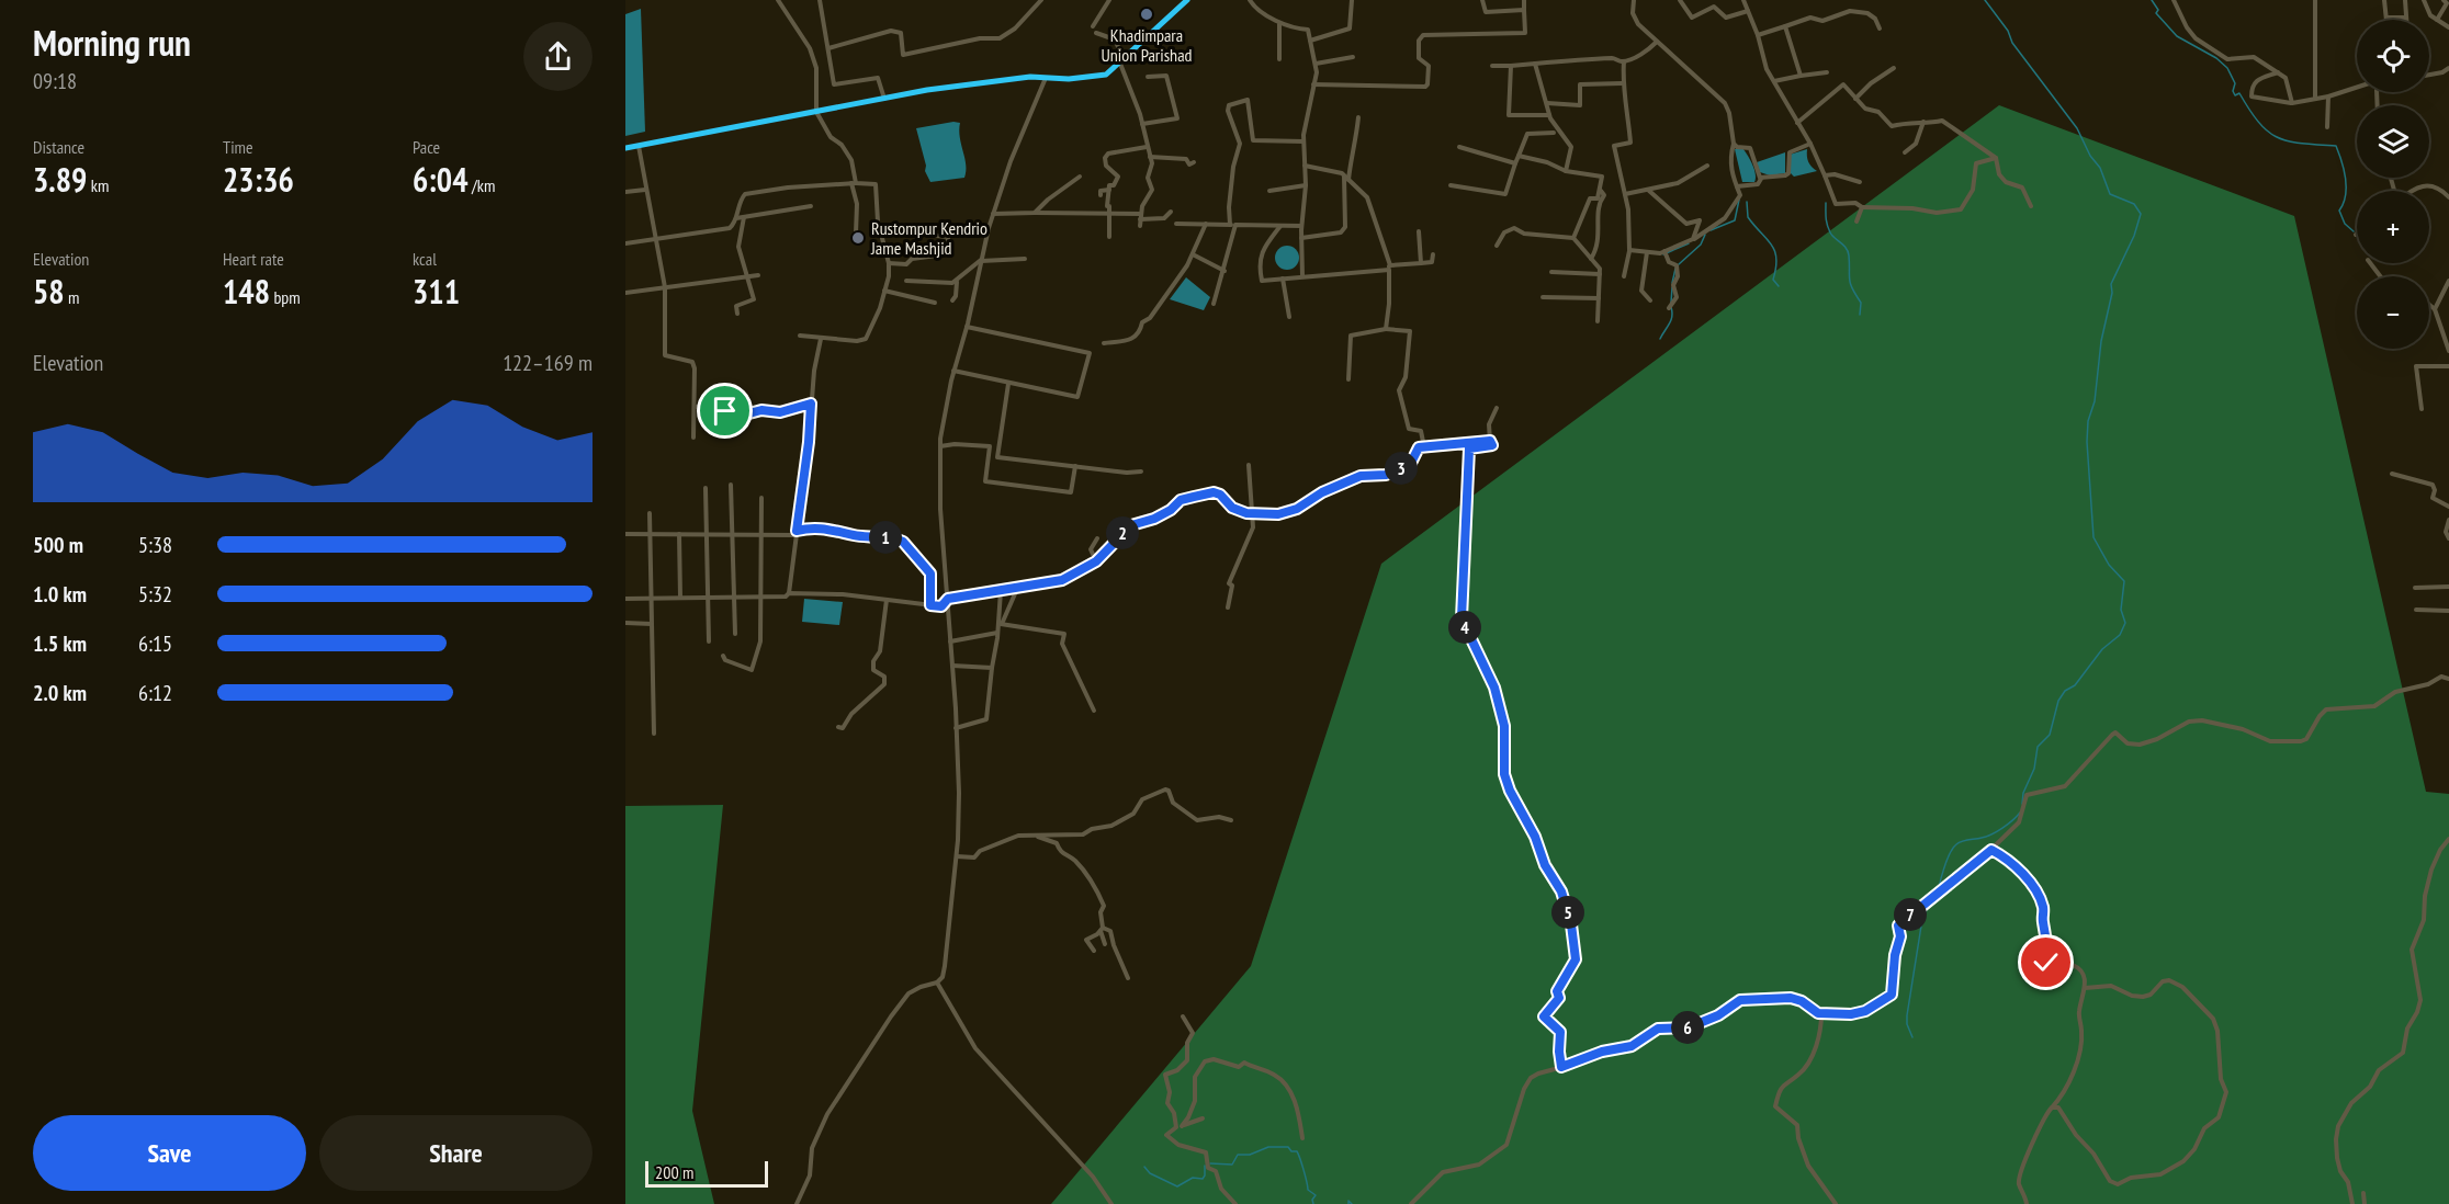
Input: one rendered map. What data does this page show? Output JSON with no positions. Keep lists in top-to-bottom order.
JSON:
{
  "places": ["Khadimpara Union Parishad", "Rustompur Kendrio Jame Mashjid"],
  "scale_bar": "200 m",
  "page": {
    "heading": ["Morning run", "09:18"],
    "map_buttons": ["+", "−"],
    "stats": [
      ["Distance", "3.89 km"],
      ["Time", "23:36"],
      ["Pace", "6:04 /km"],
      ["Elevation", "58 m"],
      ["Heart rate", "148 bpm"],
      ["kcal", "311"]
    ],
    "chart": ["Elevation", "122–169 m"],
    "pins": [
      "3",
      "2",
      "1",
      "4",
      "5",
      "7",
      "6"
    ],
    "list": [
      {
        "name": "500 m",
        "note": "5:38"
      },
      {
        "name": "1.0 km",
        "note": "5:32"
      },
      {
        "name": "1.5 km",
        "note": "6:15"
      },
      {
        "name": "2.0 km",
        "note": "6:12"
      }
    ],
    "buttons": ["Save", "Share"],
    "scale": "200 m"
  }
}
